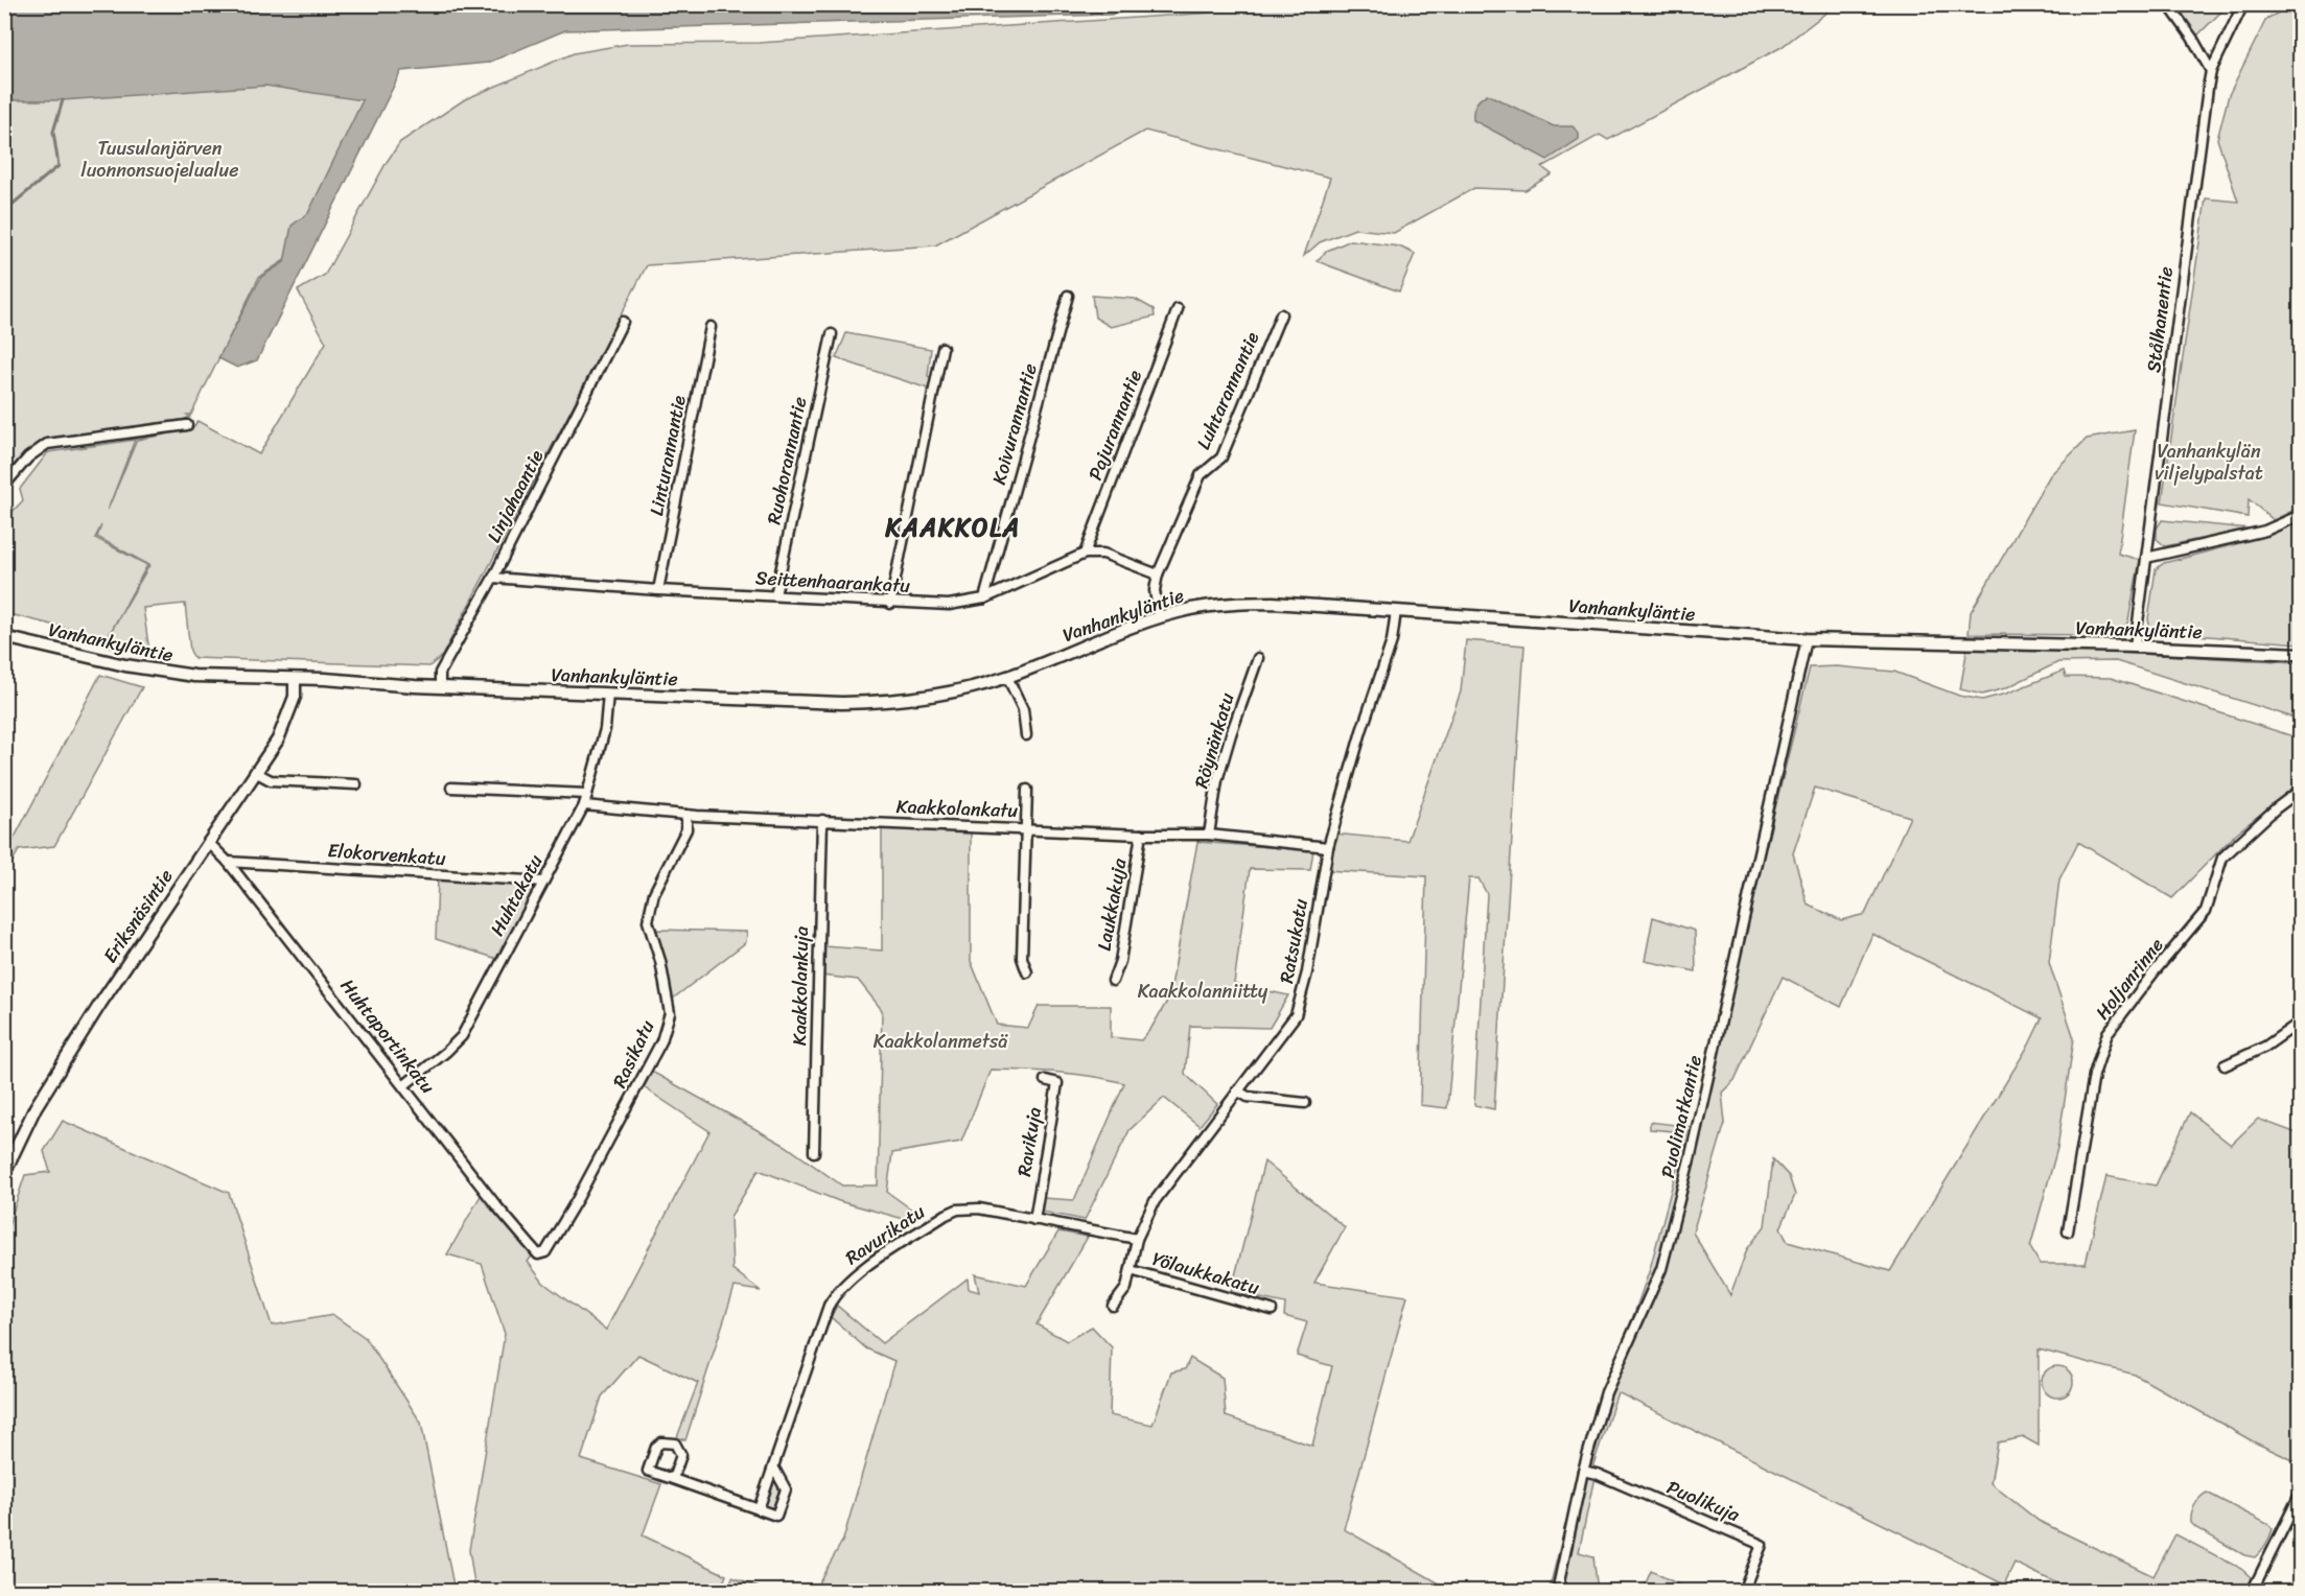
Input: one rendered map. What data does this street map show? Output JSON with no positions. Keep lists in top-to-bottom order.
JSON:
{
  "streets": {
    "street": [
      "Stålhanentie",
      "Luhtarannantie",
      "Koivurannantie",
      "Pajurannantie",
      "Linturannantie",
      "Ruohorannantie",
      "Linjahaantie",
      "Seittenhaarankatu",
      "Vanhankyläntie",
      "Röynänkatu",
      "Kaakkolankatu",
      "Elokorvenkatu",
      "Huhtakatu",
      "Laukkakuja",
      "Eriksnäsintie",
      "Ratsukatu",
      "Holjanrinne",
      "Kaakkolankuja",
      "Huhtaportinkatu",
      "Rasikatu",
      "Puolimatkantie",
      "Ravikuja",
      "Ravurikatu",
      "Yölaukkakatu",
      "Puolikuja"
    ]
  },
  "crossings": [
    ["Stålhanentie", "Vanhankyläntie"],
    ["Luhtarannantie", "Vanhankyläntie"],
    ["Koivurannantie", "Seittenhaarankatu"],
    ["Pajurannantie", "Seittenhaarankatu"],
    ["Linturannantie", "Seittenhaarankatu"],
    ["Ruohorannantie", "Seittenhaarankatu"],
    ["Linjahaantie", "Seittenhaarankatu"],
    ["Linjahaantie", "Vanhankyläntie"],
    ["Vanhankyläntie", "Huhtakatu"],
    ["Vanhankyläntie", "Eriksnäsintie"],
    ["Vanhankyläntie", "Ratsukatu"],
    ["Vanhankyläntie", "Puolimatkantie"],
    ["Röynänkatu", "Kaakkolankatu"],
    ["Kaakkolankatu", "Huhtakatu"],
    ["Kaakkolankatu", "Laukkakuja"],
    ["Kaakkolankatu", "Ratsukatu"],
    ["Kaakkolankatu", "Kaakkolankuja"],
    ["Kaakkolankatu", "Rasikatu"],
    ["Elokorvenkatu", "Huhtakatu"],
    ["Elokorvenkatu", "Huhtaportinkatu"],
    ["Huhtakatu", "Huhtaportinkatu"],
    ["Eriksnäsintie", "Huhtaportinkatu"],
    ["Ratsukatu", "Ravurikatu"],
    ["Ratsukatu", "Yölaukkakatu"],
    ["Huhtaportinkatu", "Rasikatu"],
    ["Puolimatkantie", "Puolikuja"],
    ["Ravikuja", "Ravurikatu"]
  ],
  "districts": ["KAAKKOLA"],
  "parks": [
    "Tuusulanjärven luonnonsuojelualue",
    "Vanhankylän viljelypalstat",
    "Kaakkolanniitty",
    "Kaakkolanmetsä"
  ]
}
